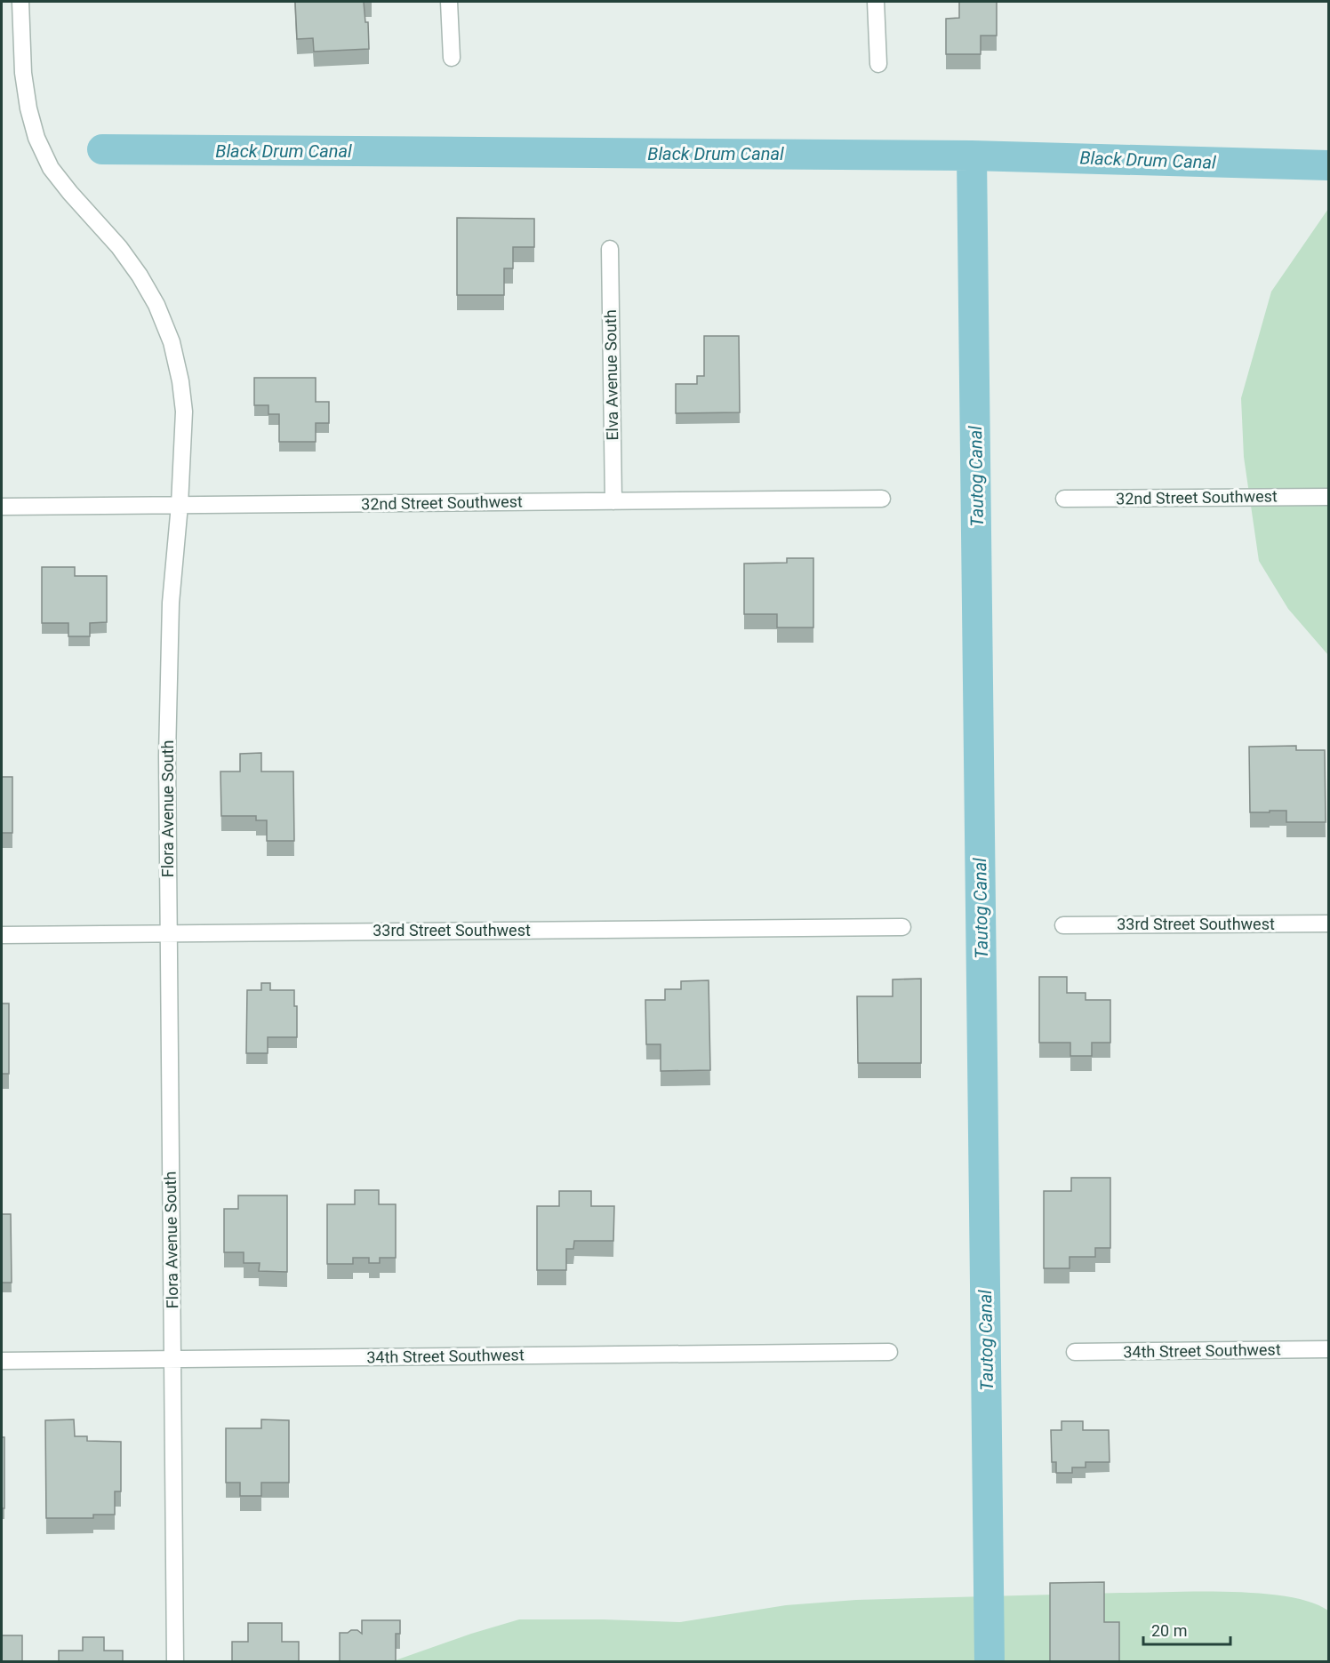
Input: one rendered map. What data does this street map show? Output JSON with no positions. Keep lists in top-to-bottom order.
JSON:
{
  "streets": {
    "street": [
      "Elva Avenue South",
      "32nd Street Southwest",
      "Flora Avenue South",
      "33rd Street Southwest",
      "34th Street Southwest"
    ]
  },
  "crossings": [
    ["Elva Avenue South", "32nd Street Southwest"],
    ["32nd Street Southwest", "Flora Avenue South"],
    ["Flora Avenue South", "33rd Street Southwest"],
    ["Flora Avenue South", "34th Street Southwest"]
  ],
  "water": ["Black Drum Canal", "Tautog Canal"],
  "scale_bar": "20 m"
}
